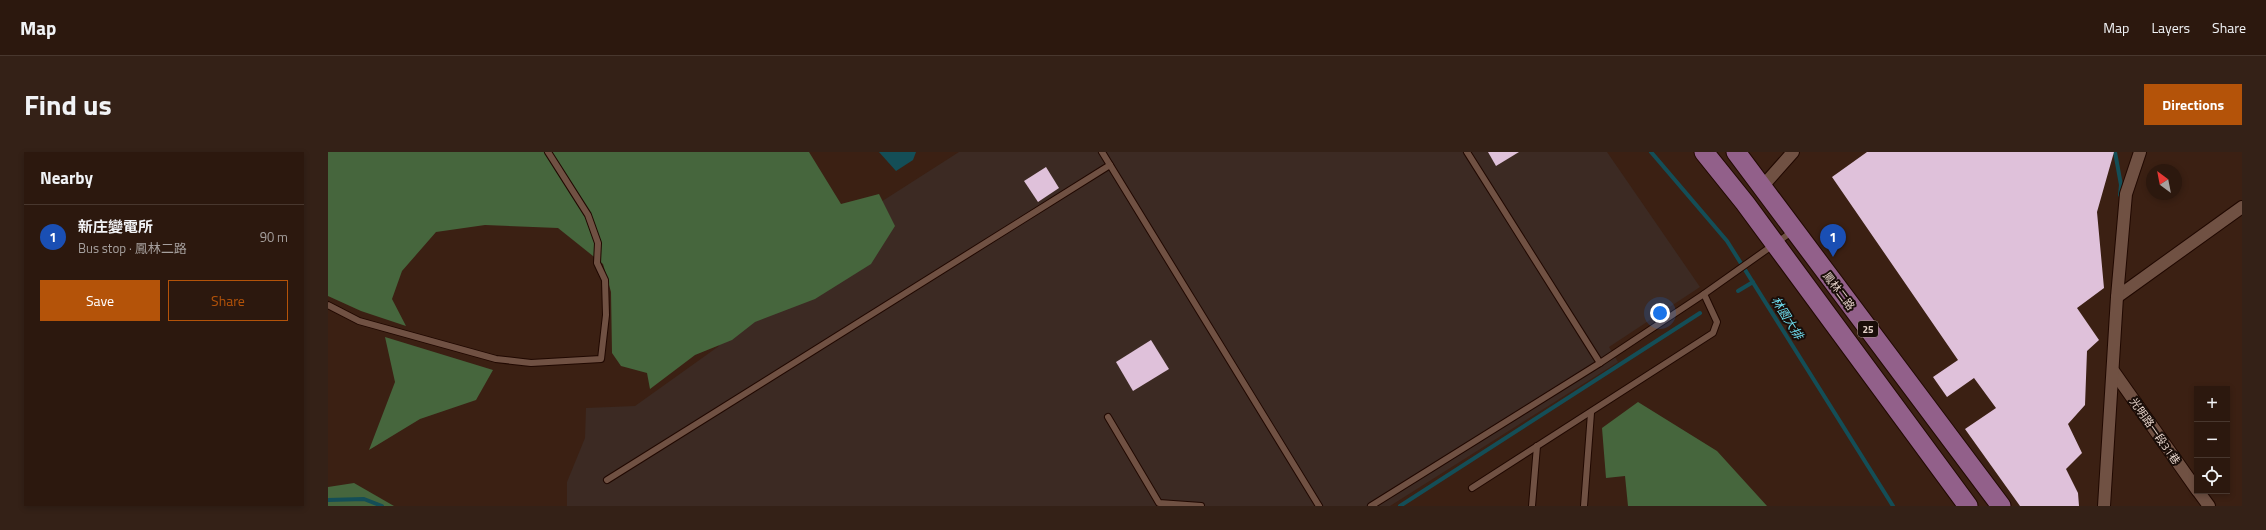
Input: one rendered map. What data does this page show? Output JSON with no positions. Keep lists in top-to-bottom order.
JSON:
{
  "streets": {
    "main road": ["鳳林二路", "25"],
    "street": ["光明路一段31巷"]
  },
  "water": ["林園大排"],
  "north": "top left",
  "page": {
    "header": "Map",
    "nav": ["Map", "Layers", "Share"],
    "title": "Find us",
    "buttons": [
      "Directions",
      ["Save", "Share"]
    ],
    "heading": "Nearby",
    "list": [
      {
        "mark": "1",
        "name": "新庄變電所",
        "note": "Bus stop · 鳳林二路",
        "value": "90 m"
      }
    ],
    "pins": "1",
    "map_buttons": ["+", "−"]
  }
}
